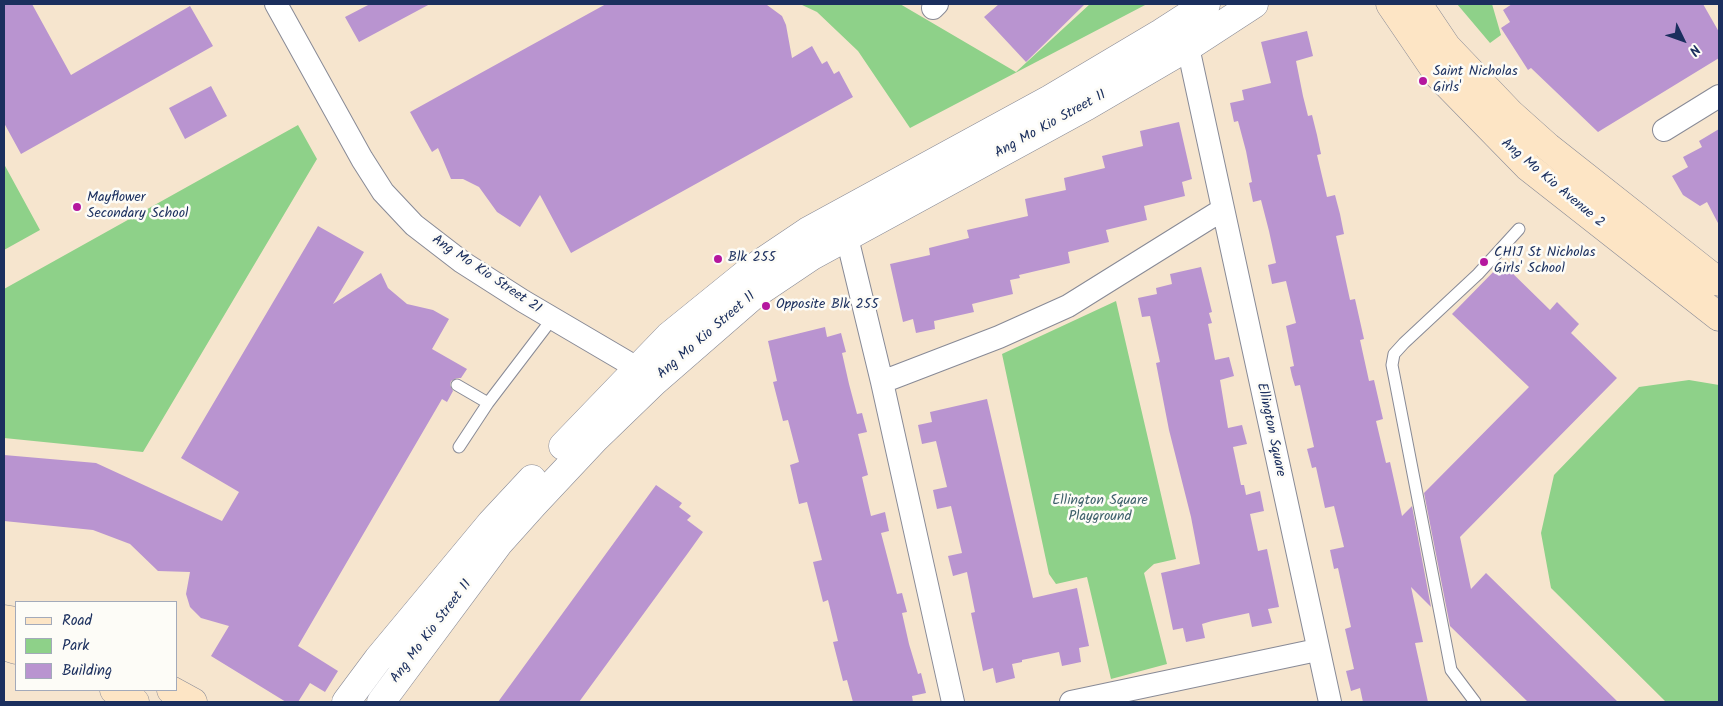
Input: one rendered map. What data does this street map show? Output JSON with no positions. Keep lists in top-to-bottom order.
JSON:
{
  "streets": {
    "main road": ["Ang Mo Kio Avenue 2"],
    "street": ["Ang Mo Kio Street 11", "Ang Mo Kio Street 21", "Ellington Square"]
  },
  "crossings": [
    ["Ang Mo Kio Street 11", "Ang Mo Kio Street 21"],
    ["Ang Mo Kio Street 11", "Ellington Square"]
  ],
  "parks": ["Ellington Square Playground"],
  "places": [
    "Saint Nicholas Girls'",
    "Mayflower Secondary School",
    "Blk 255",
    "CHIJ St Nicholas Girls' School",
    "Opposite Blk 255"
  ],
  "legend": ["Road", "Park", "Building"],
  "north": "bottom right"
}
